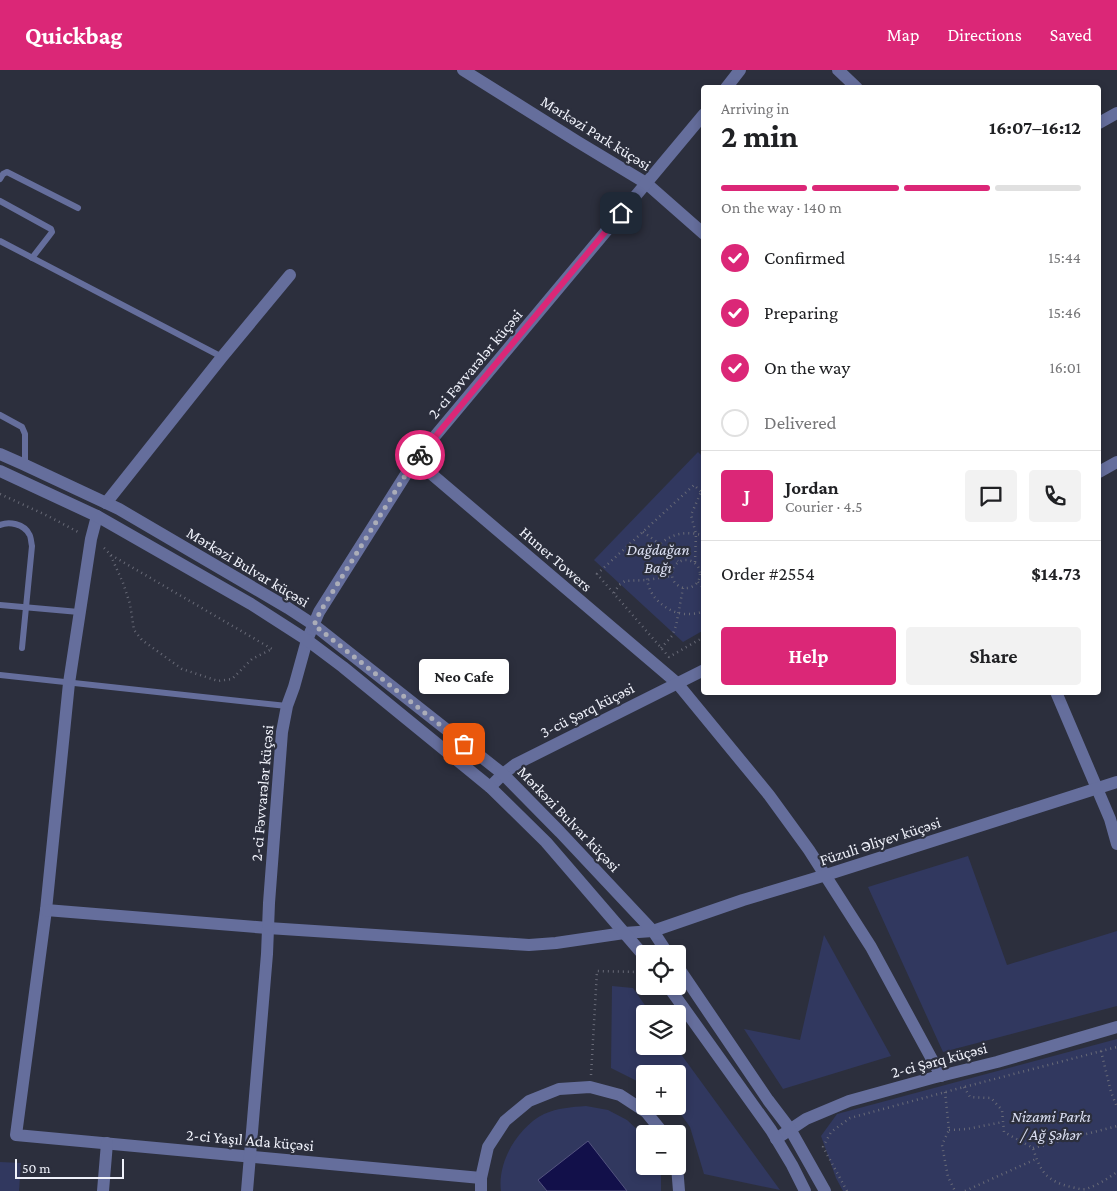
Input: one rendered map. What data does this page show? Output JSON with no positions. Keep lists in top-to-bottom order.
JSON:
{
  "streets": {
    "street": [
      "Mərkəzi Park küçəsi",
      "2-ci Fəvvarələr küçəsi",
      "Huner Towers",
      "Mərkəzi Bulvar küçəsi",
      "3-cü Şərq küçəsi",
      "Füzuli Əliyev küçəsi",
      "2-ci Şərq küçəsi",
      "2-ci Yaşıl Ada küçəsi"
    ]
  },
  "crossings": [
    ["Mərkəzi Park küçəsi", "2-ci Fəvvarələr küçəsi"],
    ["2-ci Fəvvarələr küçəsi", "Huner Towers"],
    ["2-ci Fəvvarələr küçəsi", "Mərkəzi Bulvar küçəsi"],
    ["2-ci Fəvvarələr küçəsi", "Füzuli Əliyev küçəsi"],
    ["2-ci Fəvvarələr küçəsi", "2-ci Yaşıl Ada küçəsi"],
    ["Huner Towers", "3-cü Şərq küçəsi"],
    ["Huner Towers", "Füzuli Əliyev küçəsi"],
    ["Huner Towers", "2-ci Şərq küçəsi"],
    ["Mərkəzi Bulvar küçəsi", "3-cü Şərq küçəsi"],
    ["Mərkəzi Bulvar küçəsi", "Füzuli Əliyev küçəsi"],
    ["Füzuli Əliyev küçəsi", "2-ci Yaşıl Ada küçəsi"]
  ],
  "parks": ["Dağdağan Bağı", "Nizami Parkı / Ağ Şəhər"],
  "places": ["Neo Cafe"],
  "scale_bar": "50 m",
  "page": {
    "header": "Quickbag",
    "nav": ["Map", "Directions", "Saved"],
    "heading": ["2 min", "Arriving in", "16:07–16:12"],
    "panel": [
      "Jordan",
      "Courier · 4.5",
      "Order #2554",
      "$14.73"
    ],
    "bar": "On the way · 140 m",
    "list": [
      ["Confirmed", "15:44"],
      ["Preparing", "15:46"],
      ["On the way", "16:01"],
      "Delivered"
    ],
    "round": "J",
    "buttons": ["Help", "Share"],
    "bubble": "Neo Cafe",
    "map_buttons": ["+", "−"],
    "scale": "50 m"
  }
}
